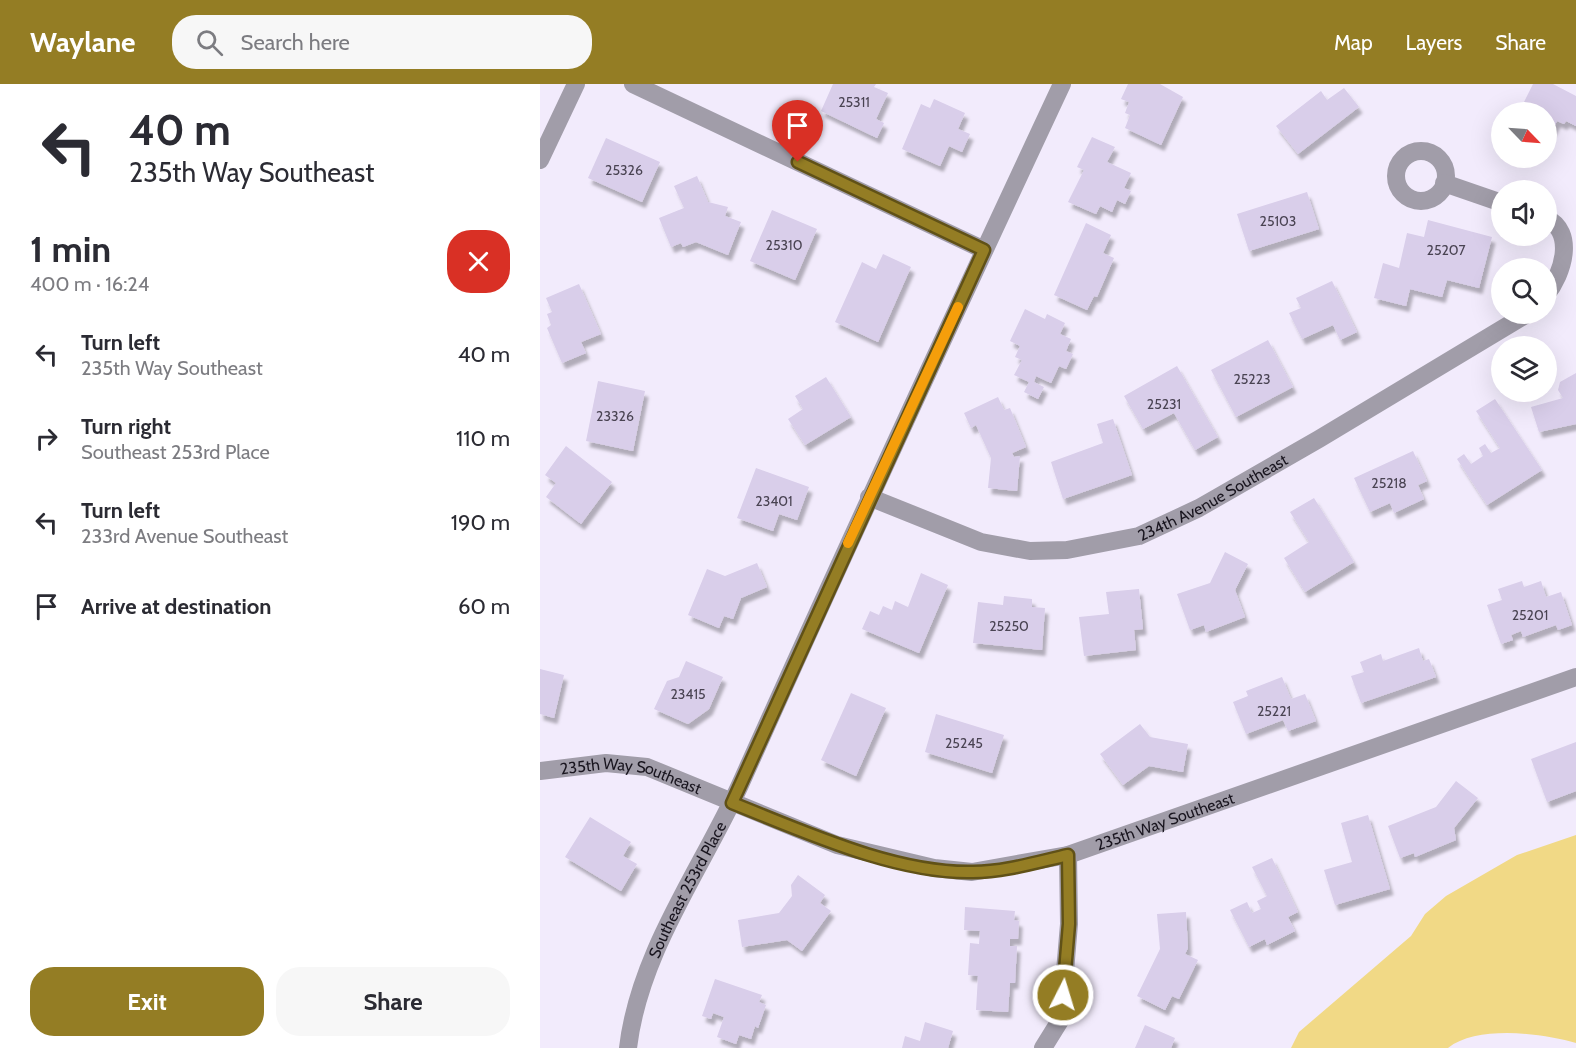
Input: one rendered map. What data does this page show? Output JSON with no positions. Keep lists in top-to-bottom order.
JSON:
{
  "streets": {
    "street": ["234th Avenue Southeast", "235th Way Southeast", "Southeast 253rd Place"]
  },
  "crossings": [
    ["234th Avenue Southeast", "Southeast 253rd Place"],
    ["235th Way Southeast", "Southeast 253rd Place"]
  ],
  "house_numbers": [
    "25311",
    "25326",
    "25103",
    "25310",
    "25207",
    "25223",
    "25231",
    "23326",
    "25218",
    "23401",
    "25201",
    "25250",
    "23415",
    "25221",
    "25245"
  ],
  "north": "bottom right",
  "page": {
    "header": "Waylane",
    "search": "Search here",
    "nav": ["Map", "Layers", "Share"],
    "turn": ["40 m", "235th Way Southeast"],
    "heading": ["1 min", "400 m · 16:24"],
    "list": [
      {
        "name": "Turn left",
        "note": "235th Way Southeast",
        "value": "40 m"
      },
      {
        "name": "Turn right",
        "note": "Southeast 253rd Place",
        "value": "110 m"
      },
      {
        "name": "Turn left",
        "note": "233rd Avenue Southeast",
        "value": "190 m"
      },
      {
        "name": "Arrive at destination",
        "value": "60 m"
      }
    ],
    "buttons": ["Exit", "Share"]
  }
}
